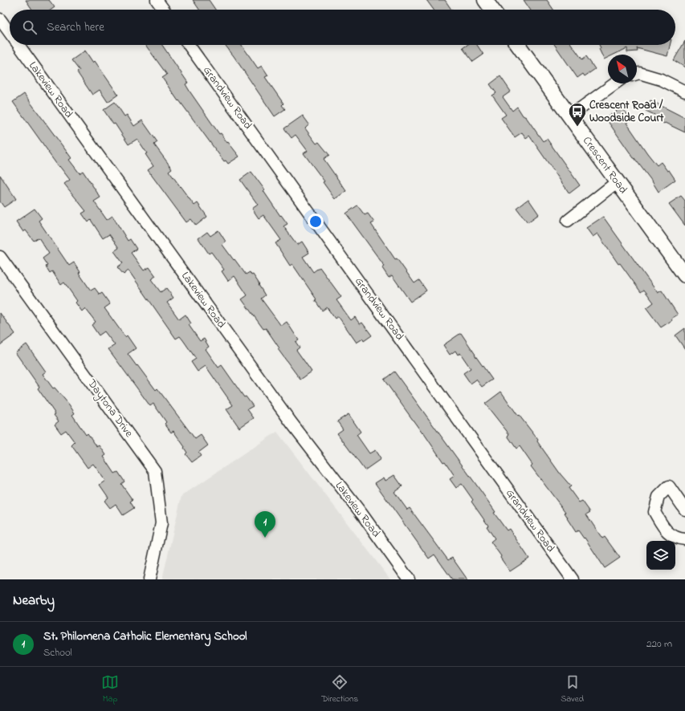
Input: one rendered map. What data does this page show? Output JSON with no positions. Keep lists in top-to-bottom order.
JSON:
{
  "streets": {
    "street": [
      "Lakeview Road",
      "Grandview Road",
      "Crescent Road",
      "Daytona Drive"
    ]
  },
  "places": {
    "bus stop": ["Crescent Road / Woodside Court"]
  },
  "north": "top left",
  "page": {
    "search": "Search here",
    "pins": "1",
    "heading": "Nearby",
    "list": [
      {
        "mark": "1",
        "name": "St. Philomena Catholic Elementary School",
        "note": "School",
        "value": "220 m"
      }
    ],
    "nav": ["Map", "Directions", "Saved"]
  }
}
